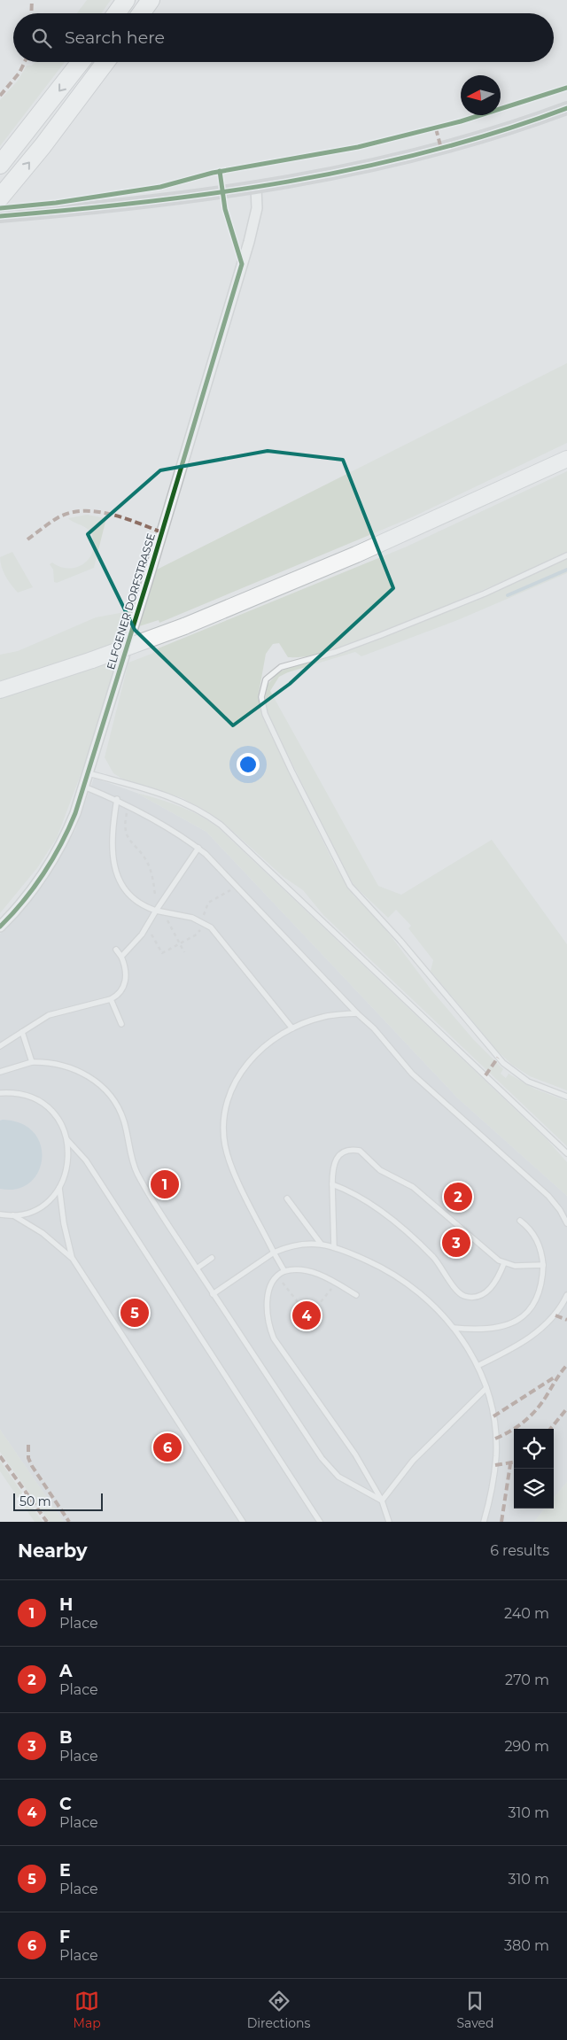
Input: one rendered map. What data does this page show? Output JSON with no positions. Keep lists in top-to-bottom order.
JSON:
{
  "streets": {
    "street": ["ELFGENER DORFSTRASSE"]
  },
  "scale_bar": "50 m",
  "north": "left",
  "page": {
    "search": "Search here",
    "pins": [
      "1",
      "2",
      "3",
      "5",
      "4",
      "6"
    ],
    "scale": "50 m",
    "heading": ["Nearby", "6 results"],
    "list": [
      {
        "mark": "1",
        "name": "H",
        "note": "Place",
        "value": "240 m"
      },
      {
        "mark": "2",
        "name": "A",
        "note": "Place",
        "value": "270 m"
      },
      {
        "mark": "3",
        "name": "B",
        "note": "Place",
        "value": "290 m"
      },
      {
        "mark": "4",
        "name": "C",
        "note": "Place",
        "value": "310 m"
      },
      {
        "mark": "5",
        "name": "E",
        "note": "Place",
        "value": "310 m"
      },
      {
        "mark": "6",
        "name": "F",
        "note": "Place",
        "value": "380 m"
      }
    ],
    "nav": ["Map", "Directions", "Saved"]
  }
}
